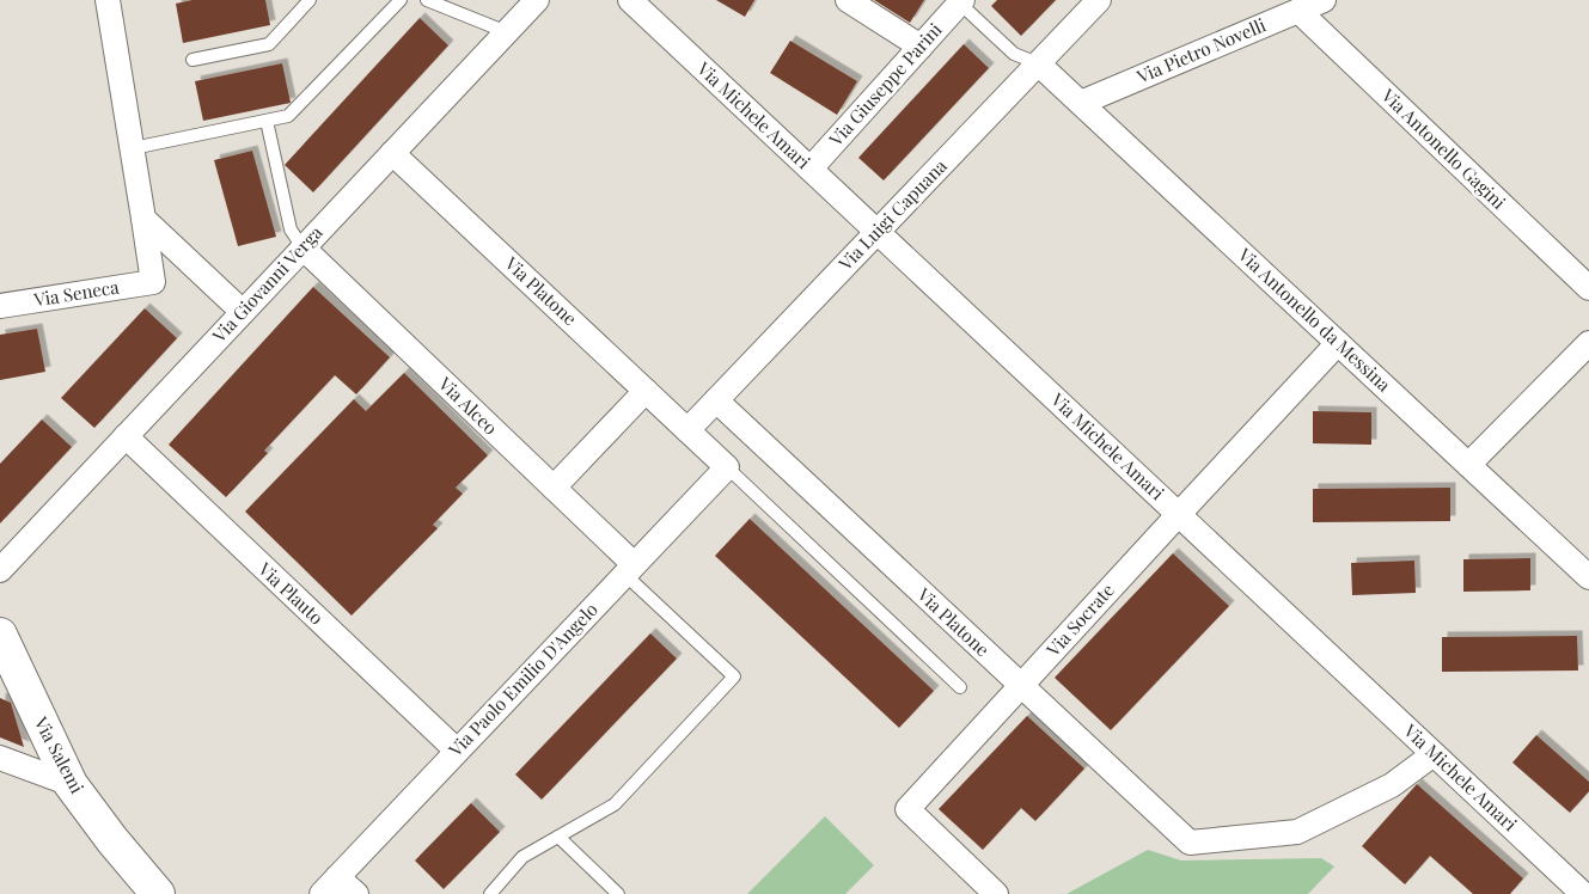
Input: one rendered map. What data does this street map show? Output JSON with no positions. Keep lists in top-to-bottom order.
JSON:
{
  "streets": {
    "street": [
      "Via Pietro Novelli",
      "Via Giuseppe Parini",
      "Via Michele Amari",
      "Via Antonello Gagini",
      "Via Luigi Capuana",
      "Via Giovanni Verga",
      "Via Platone",
      "Via Seneca",
      "Via Antonello da Messina",
      "Via Alceo",
      "Via Plauto",
      "Via Socrate",
      "Via Paolo Emilio D'Angelo",
      "Via Salemi"
    ]
  },
  "crossings": [
    ["Via Pietro Novelli", "Via Antonello Gagini"],
    ["Via Pietro Novelli", "Via Antonello da Messina"],
    ["Via Giuseppe Parini", "Via Michele Amari"],
    ["Via Michele Amari", "Via Luigi Capuana"],
    ["Via Michele Amari", "Via Platone"],
    ["Via Michele Amari", "Via Socrate"],
    ["Via Luigi Capuana", "Via Platone"],
    ["Via Luigi Capuana", "Via Antonello da Messina"],
    ["Via Giovanni Verga", "Via Platone"],
    ["Via Giovanni Verga", "Via Alceo"],
    ["Via Giovanni Verga", "Via Plauto"],
    ["Via Platone", "Via Socrate"],
    ["Via Platone", "Via Paolo Emilio D'Angelo"],
    ["Via Antonello da Messina", "Via Socrate"],
    ["Via Alceo", "Via Paolo Emilio D'Angelo"],
    ["Via Plauto", "Via Paolo Emilio D'Angelo"]
  ]
}
